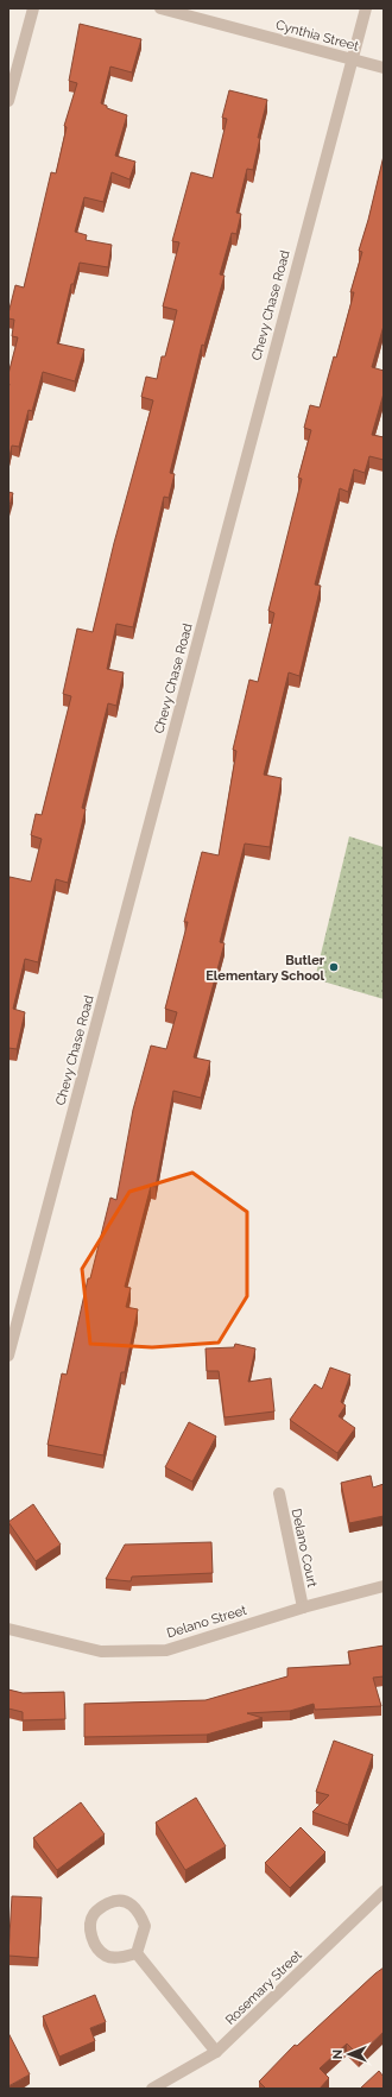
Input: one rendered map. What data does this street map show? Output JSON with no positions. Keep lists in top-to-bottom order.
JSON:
{
  "streets": {
    "street": [
      "Cynthia Street",
      "Chevy Chase Road",
      "Delano Court",
      "Delano Street",
      "Rosemary Street"
    ]
  },
  "crossings": [
    ["Cynthia Street", "Chevy Chase Road"],
    ["Delano Court", "Delano Street"]
  ],
  "places": ["Butler Elementary School"],
  "north": "left"
}
